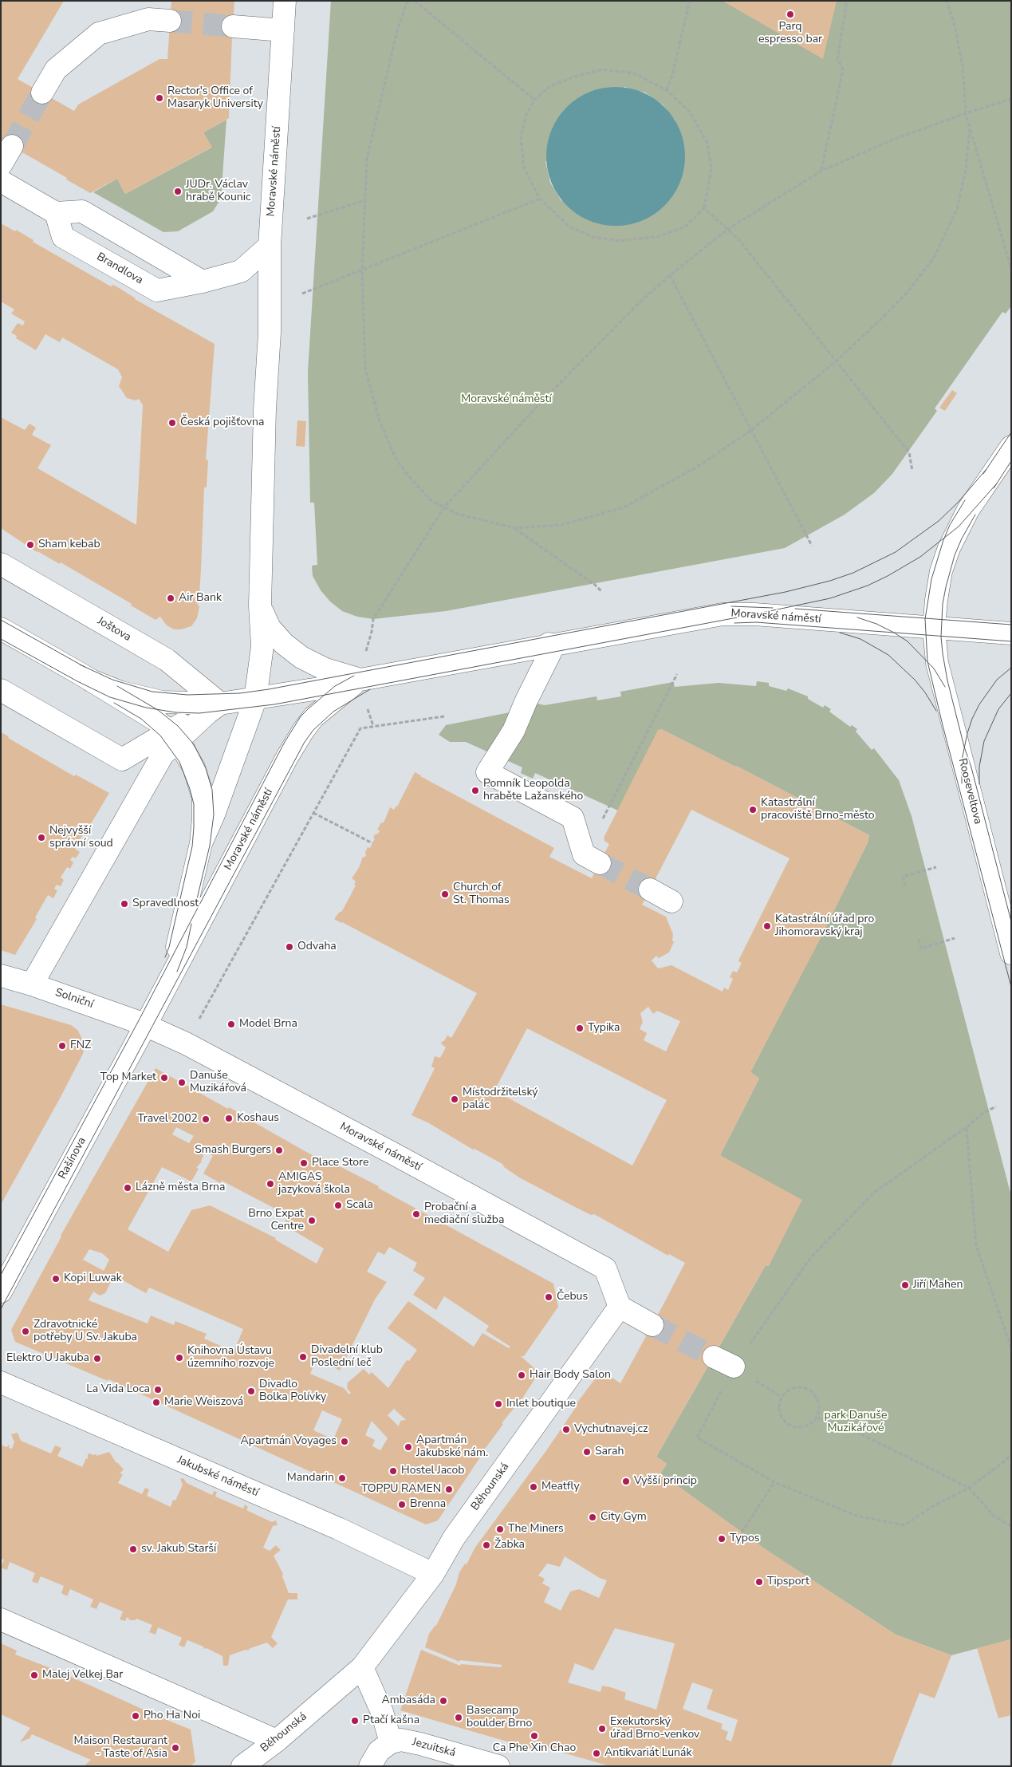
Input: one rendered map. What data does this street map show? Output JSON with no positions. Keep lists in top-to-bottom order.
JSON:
{
  "streets": {
    "street": [
      "Moravské náměstí",
      "Brandlova",
      "Joštova",
      "Rooseveltova",
      "Solniční",
      "Rašínova",
      "Jakubské náměstí",
      "Běhounská",
      "Jezuitská"
    ]
  },
  "crossings": [
    ["Moravské náměstí", "Brandlova"],
    ["Moravské náměstí", "Rooseveltova"],
    ["Moravské náměstí", "Solniční"],
    ["Moravské náměstí", "Rašínova"],
    ["Moravské náměstí", "Běhounská"],
    ["Solniční", "Rašínova"],
    ["Jakubské náměstí", "Běhounská"]
  ],
  "parks": ["Moravské náměstí", "park Danuše Muzikářové"],
  "places": [
    "Parq espresso bar",
    "Rector's Office of Masaryk University",
    "JUDr. Václav hrabě Kounic",
    "Česká pojišťovna",
    "Sham kebab",
    "Air Bank",
    "Pomník Leopolda hraběte Lažanského",
    "Katastrální pracoviště Brno-město",
    "Nejvyšší správní soud",
    "Church of St. Thomas",
    "Spravedlnost",
    "Katastrální úřad pro Jihomoravský kraj",
    "Odvaha",
    "Model Brna",
    "Typika",
    "FNZ",
    "Top Market",
    "Danuše Muzikářová",
    "Místodržitelský palác",
    "Koshaus",
    "Travel 2002",
    "Smash Burgers",
    "Place Store",
    "AMIGAS jazyková škola",
    "Lázně města Brna",
    "Scala",
    "Probační a mediační služba",
    "Brno Expat Centre",
    "Kopi Luwak",
    "Jiří Mahen",
    "Čebus",
    "Zdravotnické potřeby U Sv. Jakuba",
    "Divadelní klub Poslední leč",
    "Knihovna Ústavu územního rozvoje",
    "Elektro U Jakuba",
    "Hair Body Salon",
    "La Vida Loca",
    "Divadlo Bolka Polívky",
    "Marie Weiszová",
    "Inlet boutique",
    "Vychutnavej.cz",
    "Apartmán Voyages",
    "Apartmán Jakubské nám.",
    "Sarah",
    "Hostel Jacob",
    "Mandarin",
    "Vyšší princip",
    "Meatfly",
    "TOPPU RAMEN",
    "Brenna",
    "City Gym",
    "The Miners",
    "Typos",
    "Žabka",
    "sv. Jakub Starší",
    "Tipsport",
    "Malej Velkej Bar",
    "Ambasáda",
    "Pho Ha Noi",
    "Basecamp boulder Brno",
    "Ptačí kašna",
    "Exekutorský úřad Brno-venkov",
    "Ca Phe Xin Chao",
    "Maison Restaurant - Taste of Asia",
    "Antikvariát Lunák"
  ]
}
